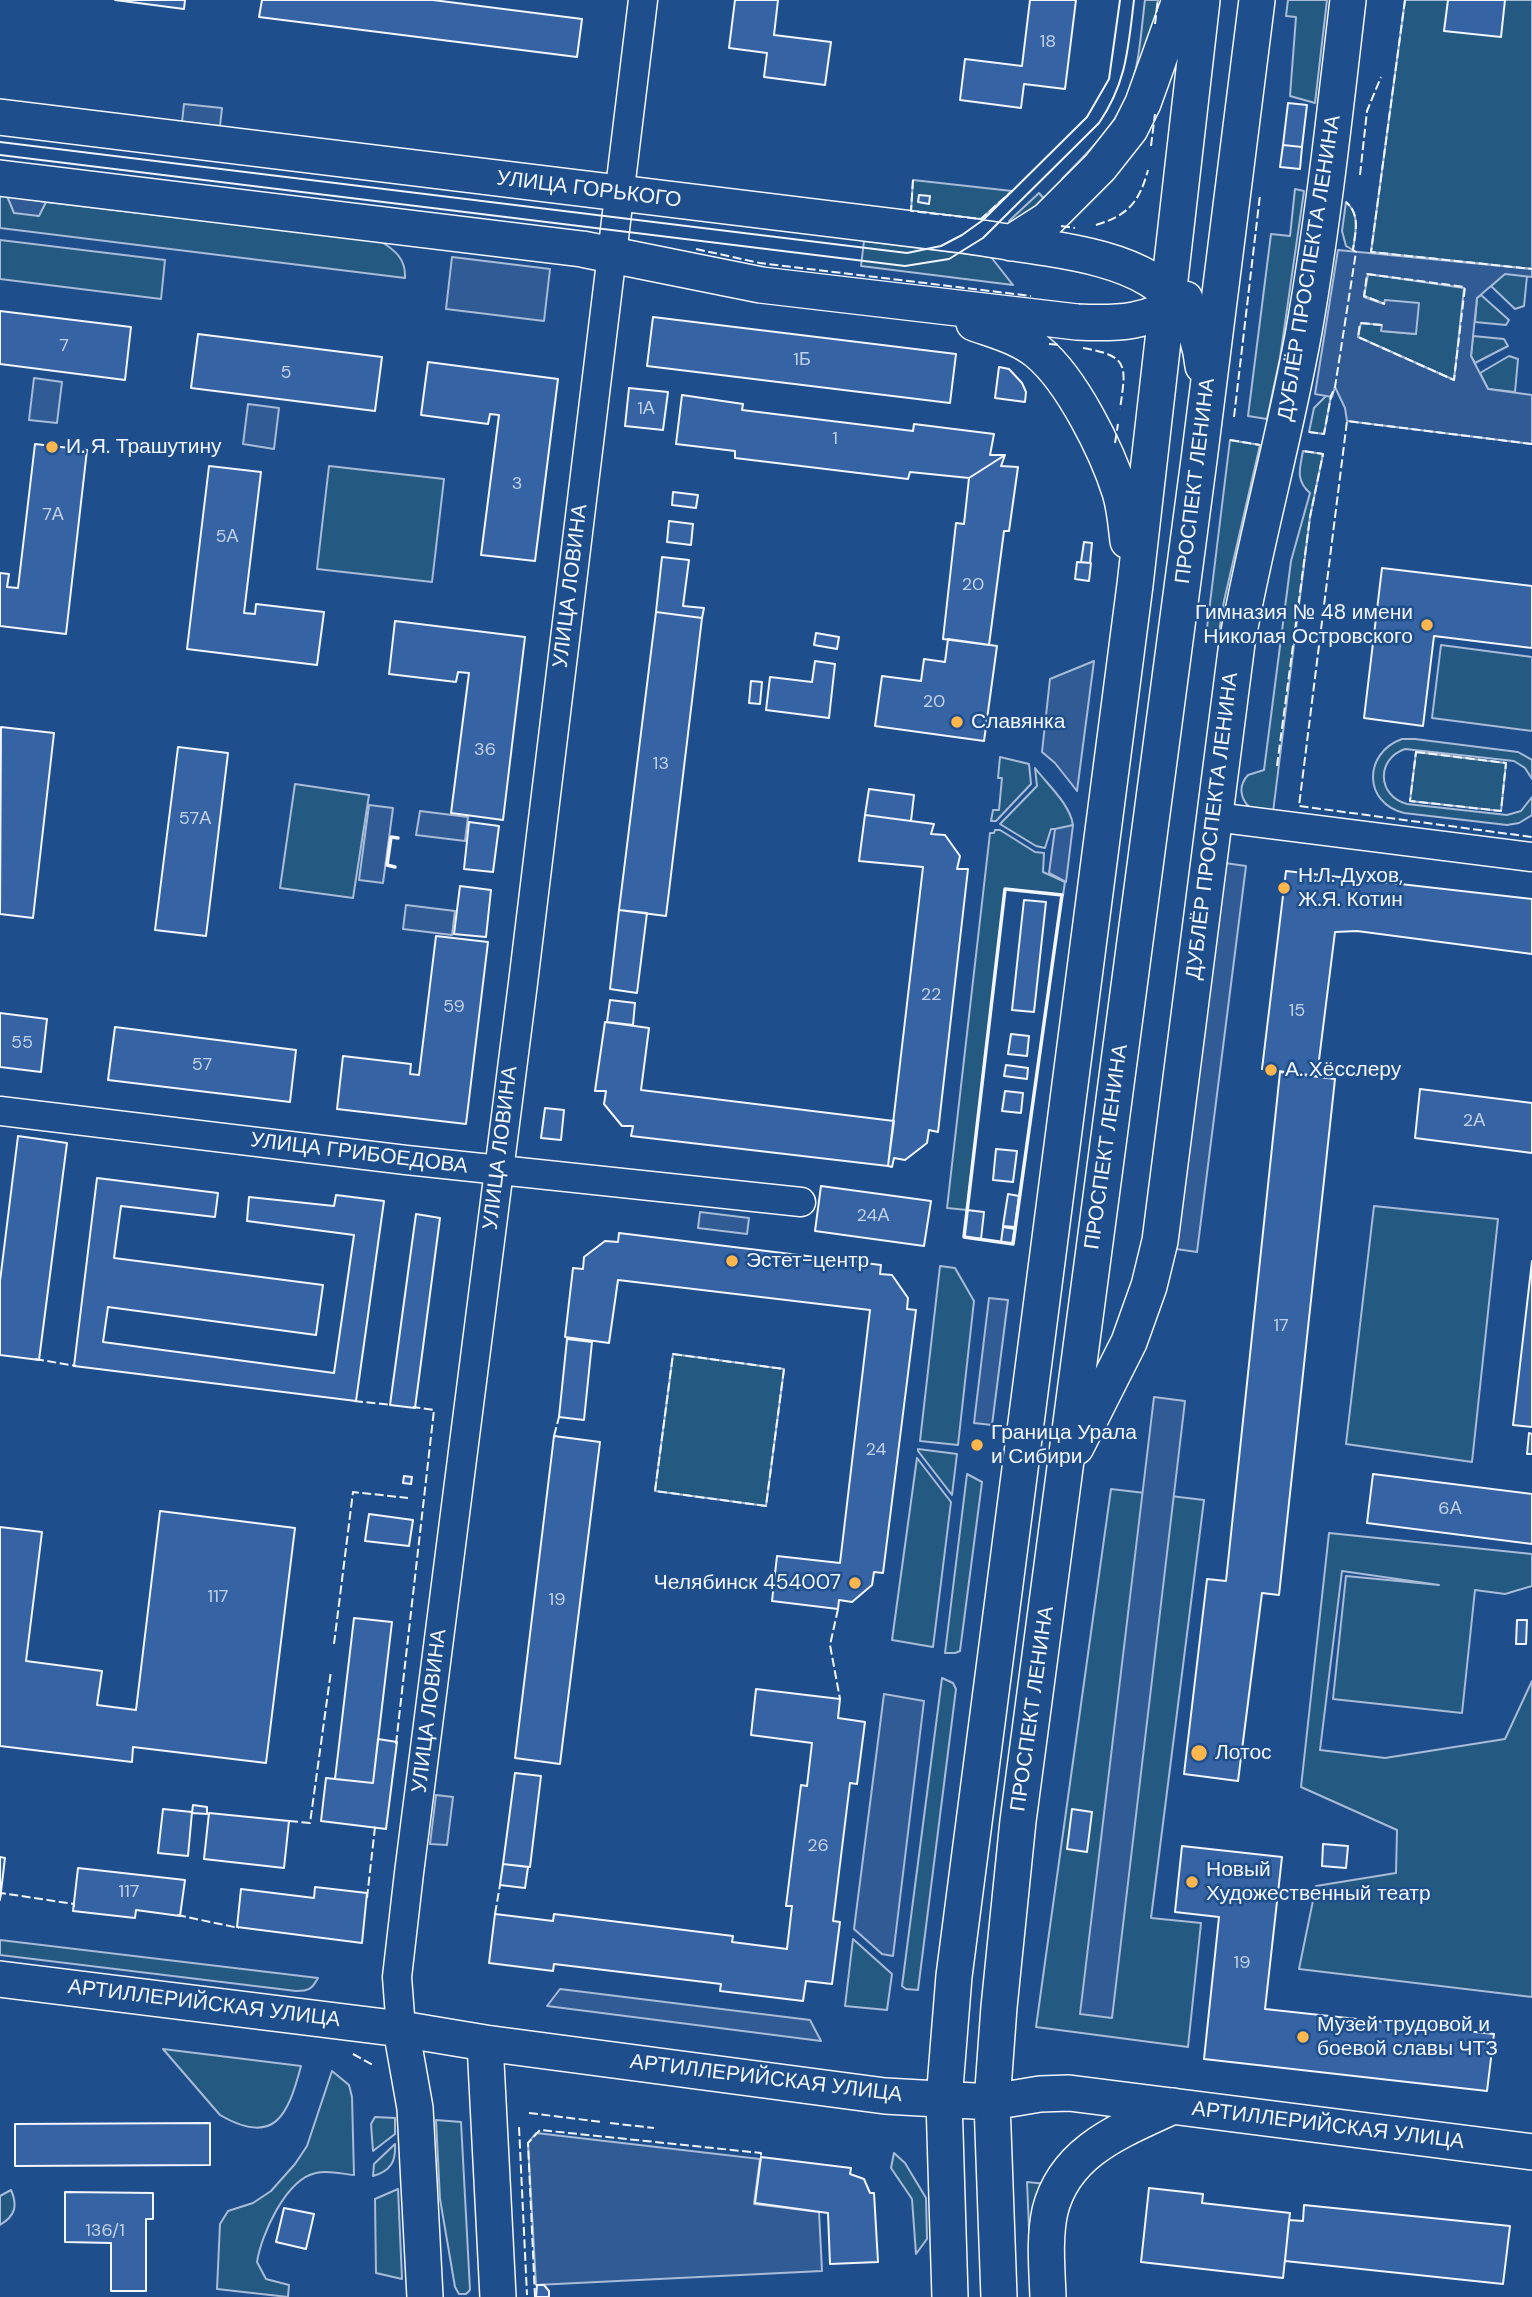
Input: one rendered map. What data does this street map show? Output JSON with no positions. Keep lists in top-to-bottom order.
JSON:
{
  "streets": {
    "main road": [
      "УЛИЦА ГОРЬКОГО",
      "ДУБЛЁР ПРОСПЕКТА ЛЕНИНА",
      "ПРОСПЕКТ ЛЕНИНА",
      "УЛИЦА ЛОВИНА",
      "АРТИЛЛЕРИЙСКАЯ УЛИЦА"
    ],
    "street": ["УЛИЦА ГРИБОЕДОВА"]
  },
  "crossings": [
    ["УЛИЦА ГОРЬКОГО", "ПРОСПЕКТ ЛЕНИНА"],
    ["УЛИЦА ГОРЬКОГО", "УЛИЦА ЛОВИНА"],
    ["ДУБЛЁР ПРОСПЕКТА ЛЕНИНА", "ПРОСПЕКТ ЛЕНИНА"],
    ["ПРОСПЕКТ ЛЕНИНА", "АРТИЛЛЕРИЙСКАЯ УЛИЦА"],
    ["УЛИЦА ЛОВИНА", "УЛИЦА ГРИБОЕДОВА"],
    ["УЛИЦА ЛОВИНА", "АРТИЛЛЕРИЙСКАЯ УЛИЦА"]
  ],
  "places": [
    "И. Я. Трашутину",
    "Гимназия № 48 имени Николая Островского",
    "Славянка",
    "Н.Л. Духов, Ж.Я. Котин",
    "А. Хёсслеру",
    "Эстет-центр",
    "Граница Урала и Сибири",
    "Челябинск 454007",
    "Лотос",
    "Новый Художественный театр",
    "Музей трудовой и боевой славы ЧТЗ"
  ],
  "house_numbers": [
    "18",
    "7",
    "1Б",
    "5",
    "1А",
    "1",
    "3",
    "7А",
    "5А",
    "20",
    "20",
    "36",
    "13",
    "57А",
    "22",
    "59",
    "15",
    "55",
    "57",
    "2А",
    "24А",
    "17",
    "24",
    "6А",
    "117",
    "19",
    "26",
    "117",
    "19",
    "136/1"
  ]
}
